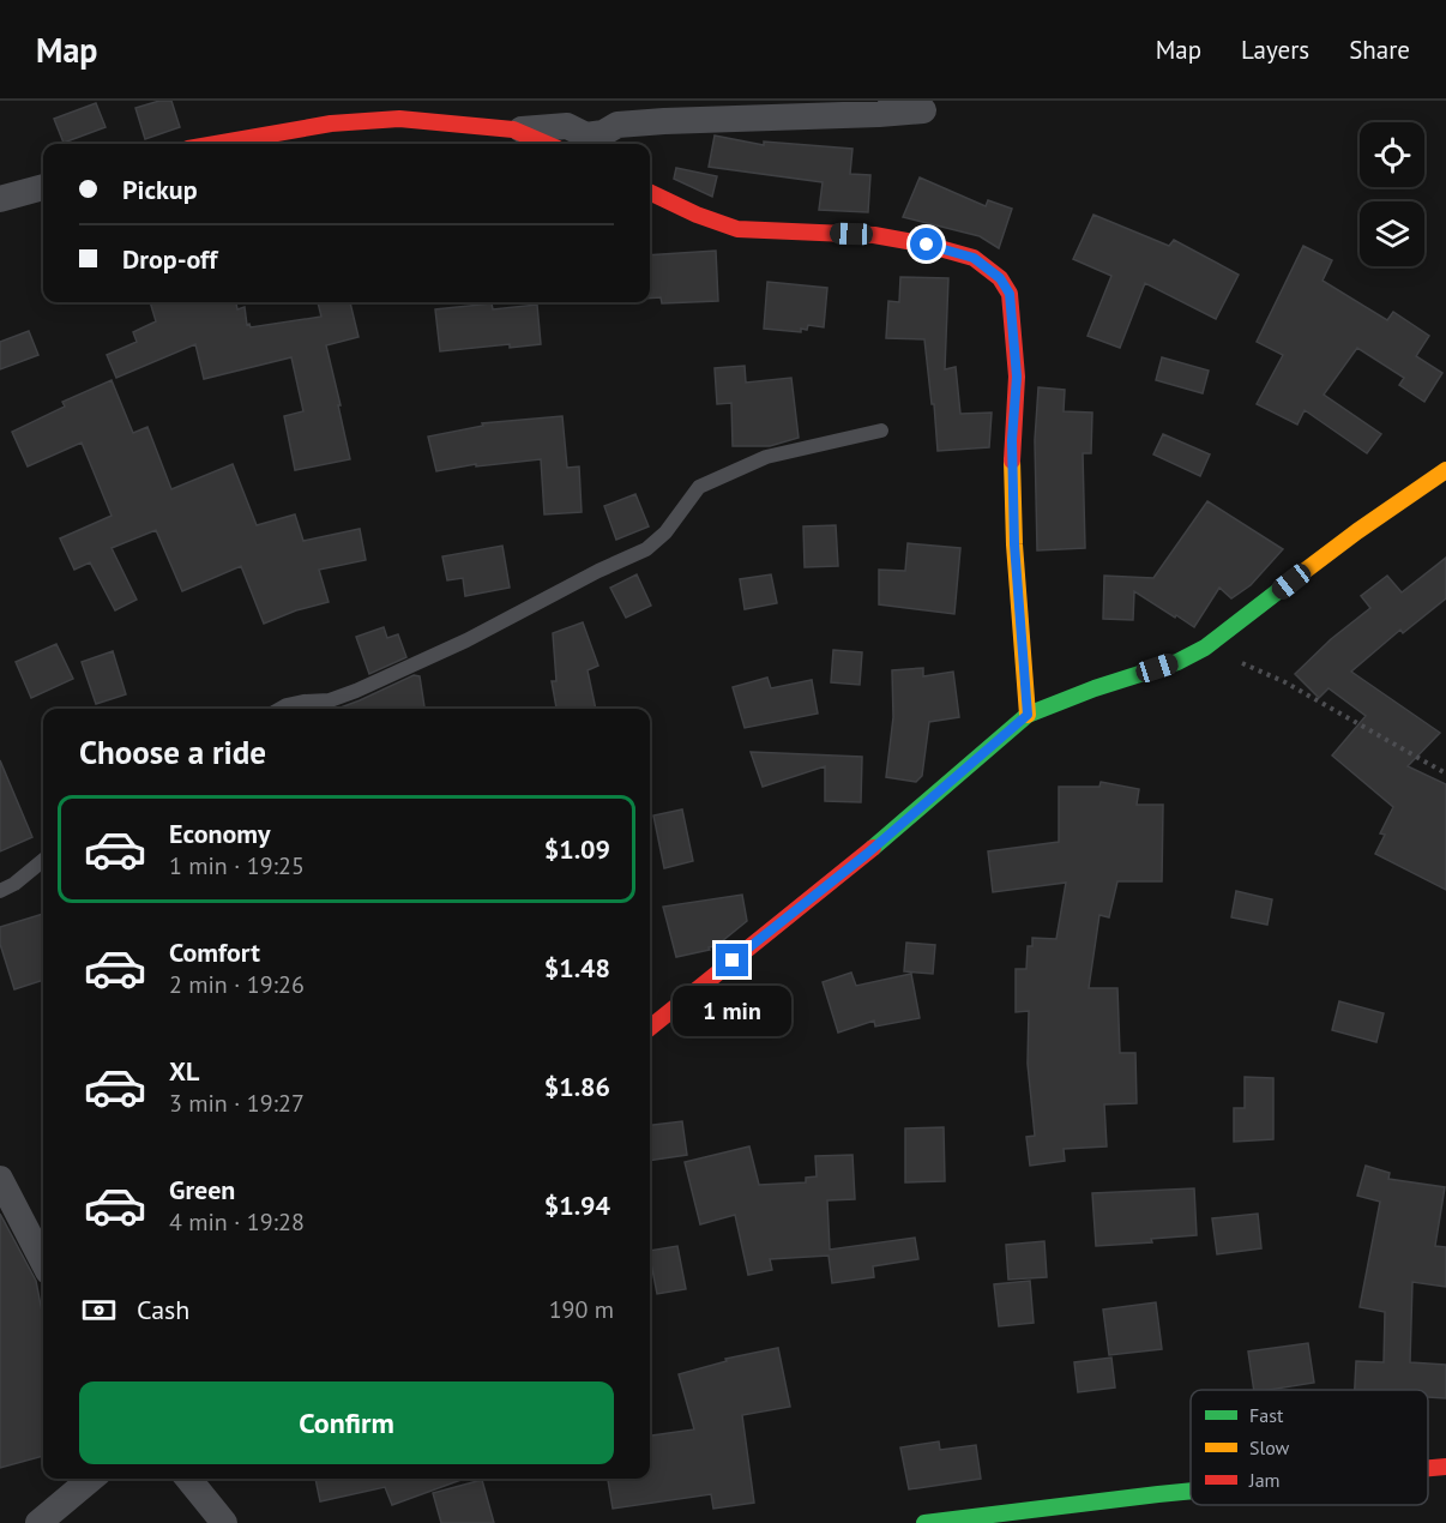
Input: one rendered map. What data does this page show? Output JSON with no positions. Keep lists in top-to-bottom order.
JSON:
{
  "legend": ["Fast", "Slow", "Jam"],
  "page": {
    "header": "Map",
    "nav": ["Map", "Layers", "Share"],
    "banner": ["Pickup", "Drop-off"],
    "heading": "Choose a ride",
    "list": [
      {
        "name": "Economy",
        "note": "1 min · 19:25",
        "value": "$1.09"
      },
      {
        "name": "Comfort",
        "note": "2 min · 19:26",
        "value": "$1.48"
      },
      {
        "name": "XL",
        "note": "3 min · 19:27",
        "value": "$1.86"
      },
      {
        "name": "Green",
        "note": "4 min · 19:28",
        "value": "$1.94"
      }
    ],
    "bubble": "1 min",
    "pay": ["Cash", "190 m"],
    "buttons": "Confirm"
  }
}
